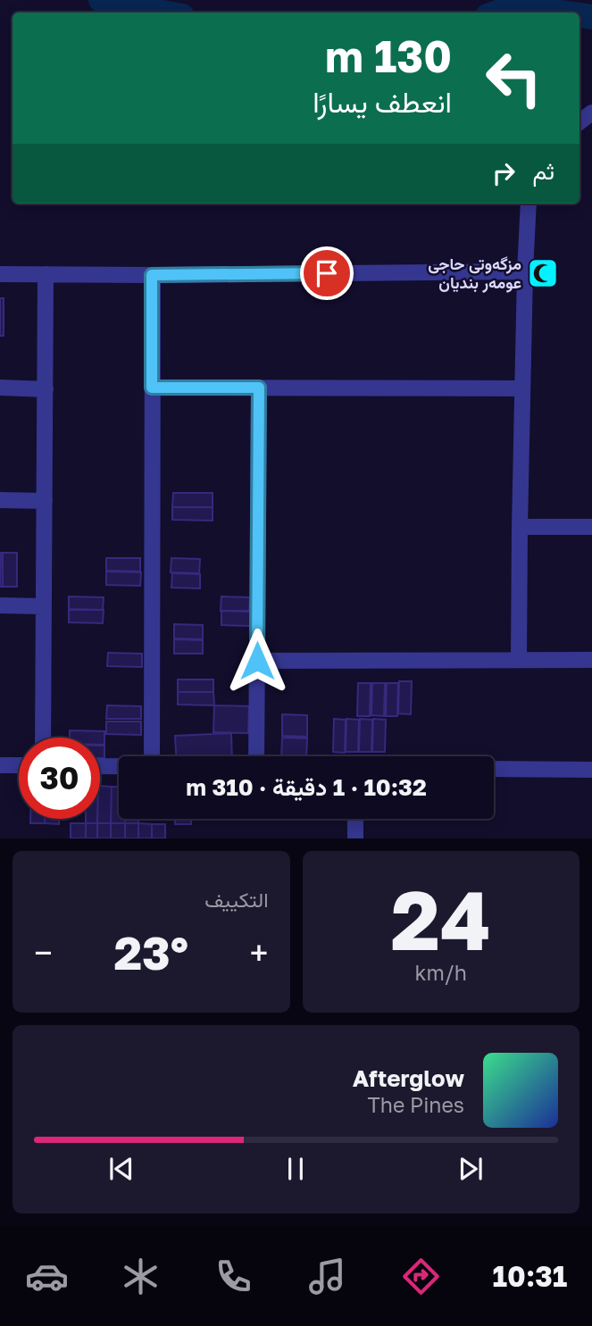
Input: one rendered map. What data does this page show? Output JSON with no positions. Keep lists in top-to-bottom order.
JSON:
{
  "places": {
    "mosque": ["مزگەوتی حاجی عومەر بندیان"]
  },
  "page": {
    "turn": ["130 m", "انعطف يسارًا"],
    "then": "ثم",
    "limit": "30",
    "trip": "10:32 · 1 دقيقة · 310 m",
    "tile": [
      ["24", "km/h"],
      "التكييف"
    ],
    "heat": ["−", "23°", "+"],
    "song": ["Afterglow", "The Pines"],
    "tabs": "10:31"
  }
}
